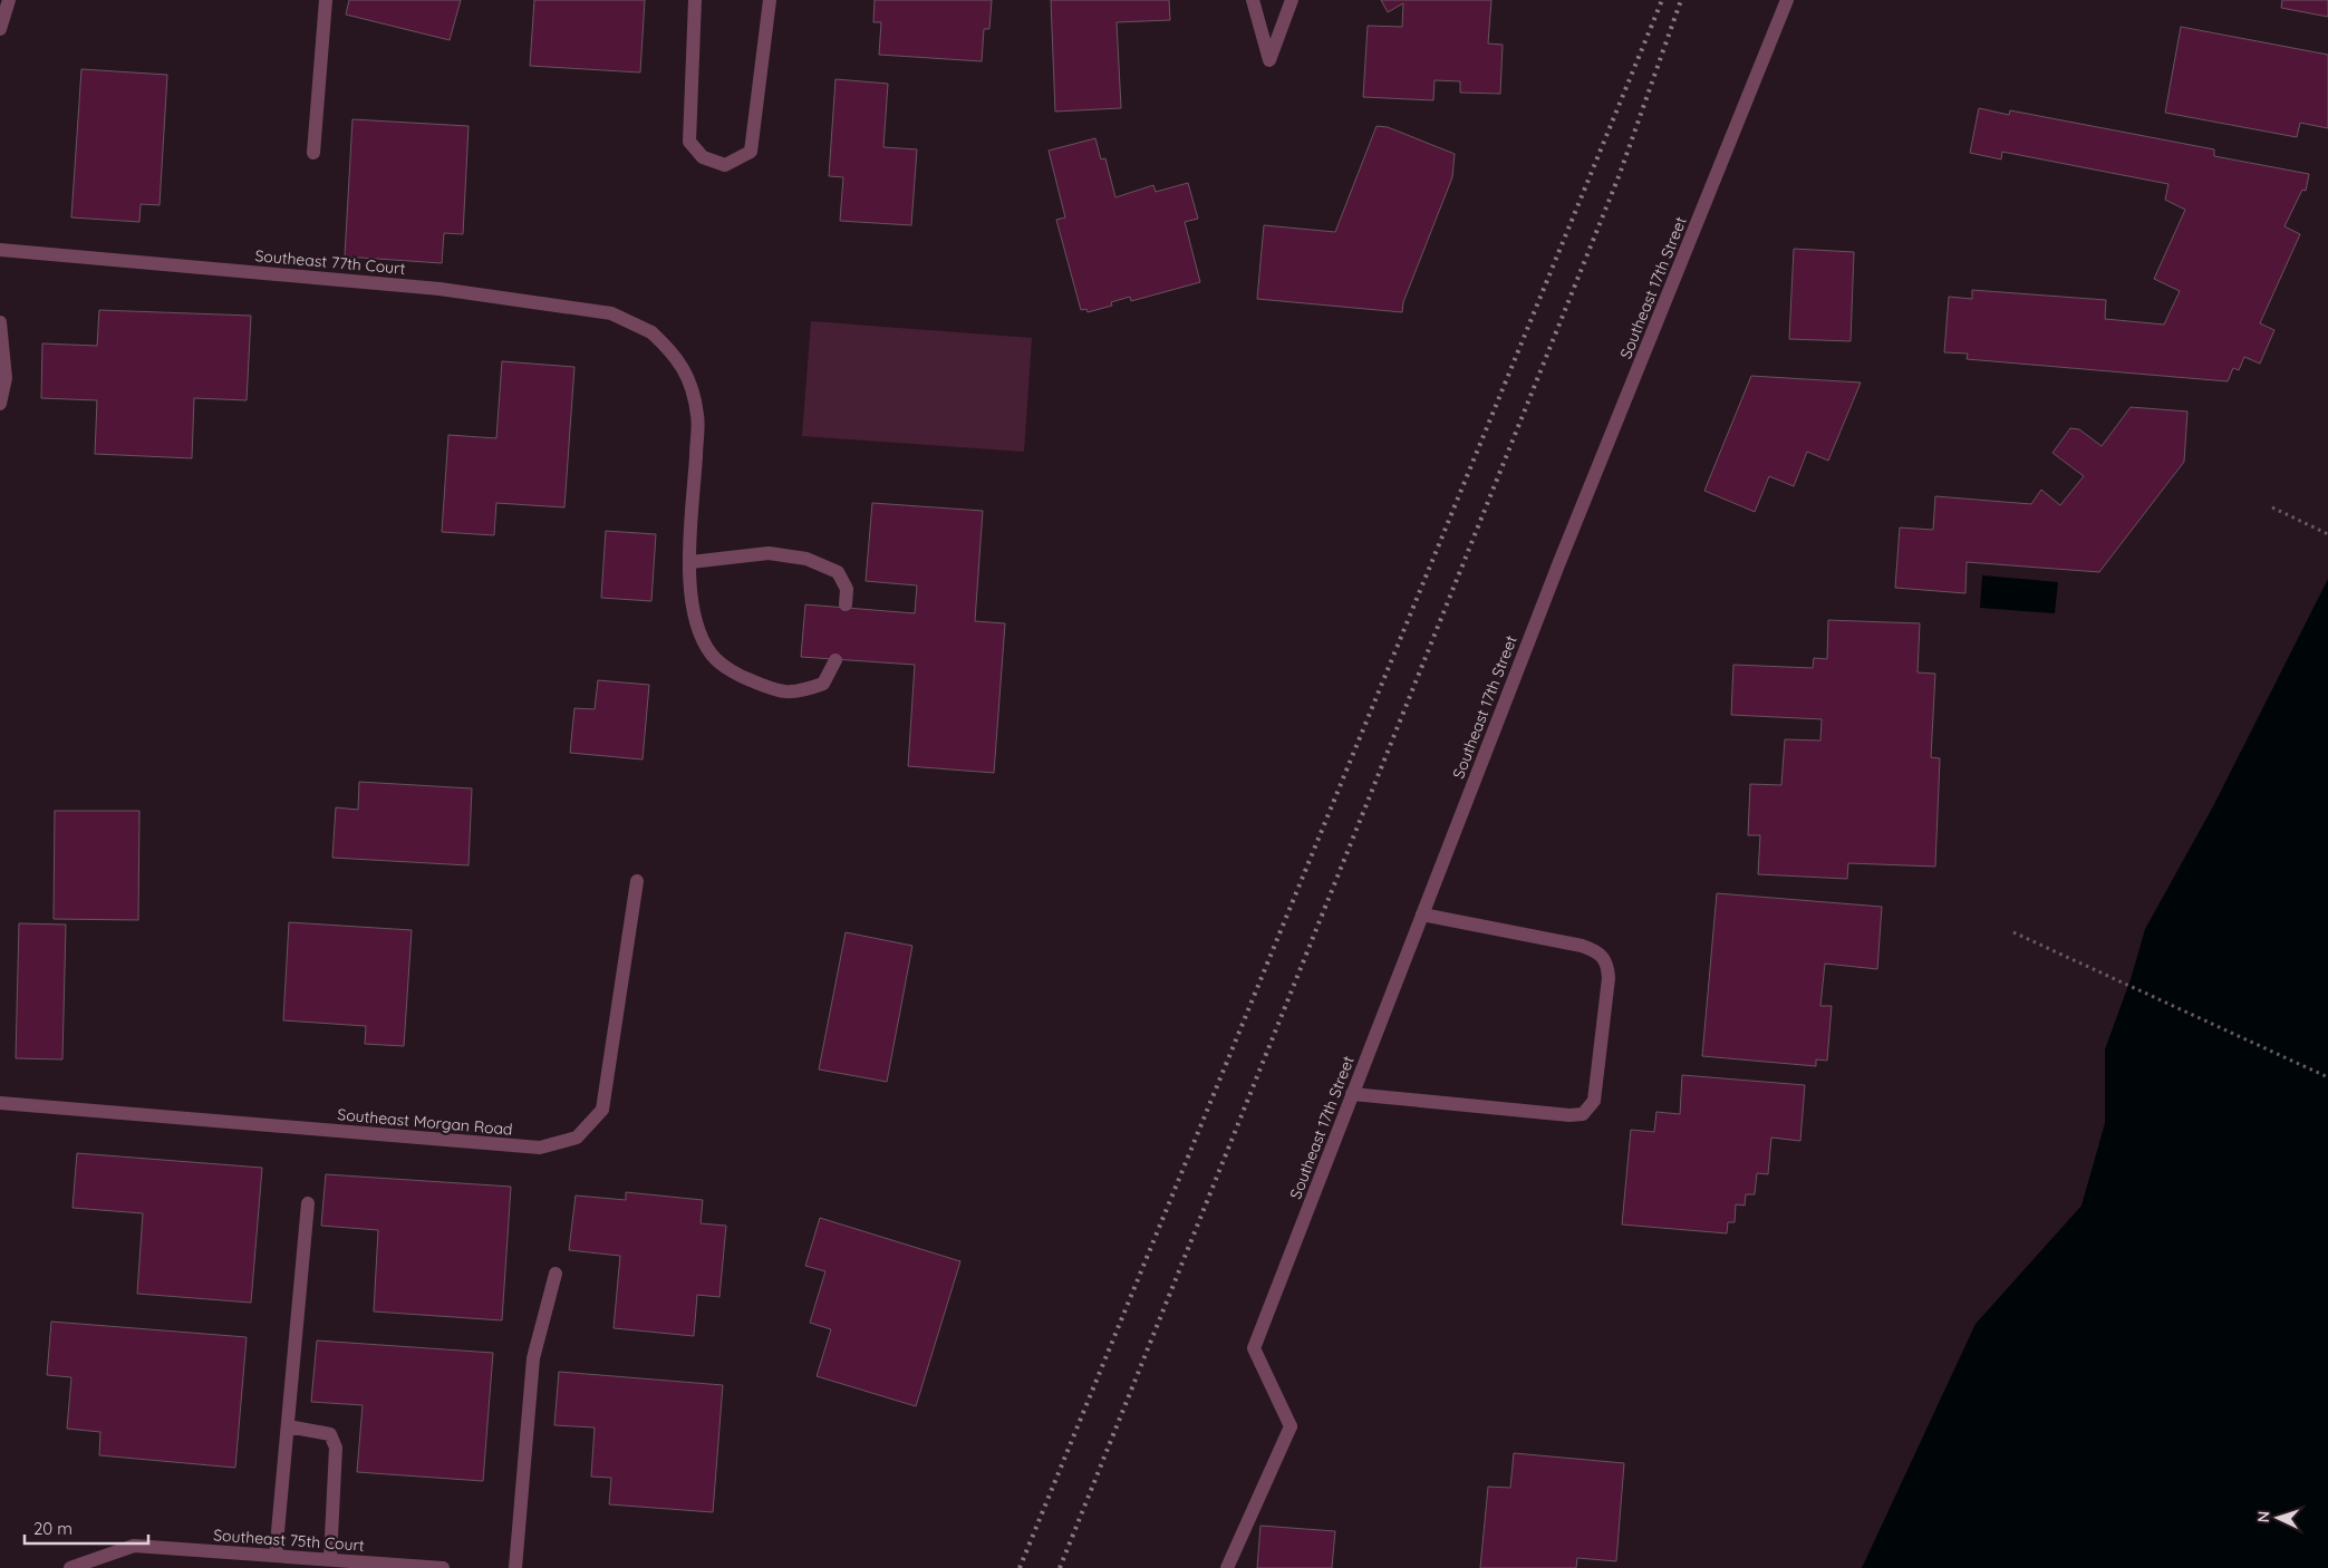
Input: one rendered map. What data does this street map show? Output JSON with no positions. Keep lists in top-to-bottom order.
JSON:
{
  "streets": {
    "street": [
      "Southeast 77th Court",
      "Southeast 17th Street",
      "Southeast Morgan Road",
      "Southeast 75th Court"
    ]
  },
  "scale_bar": "20 m",
  "north": "left"
}
